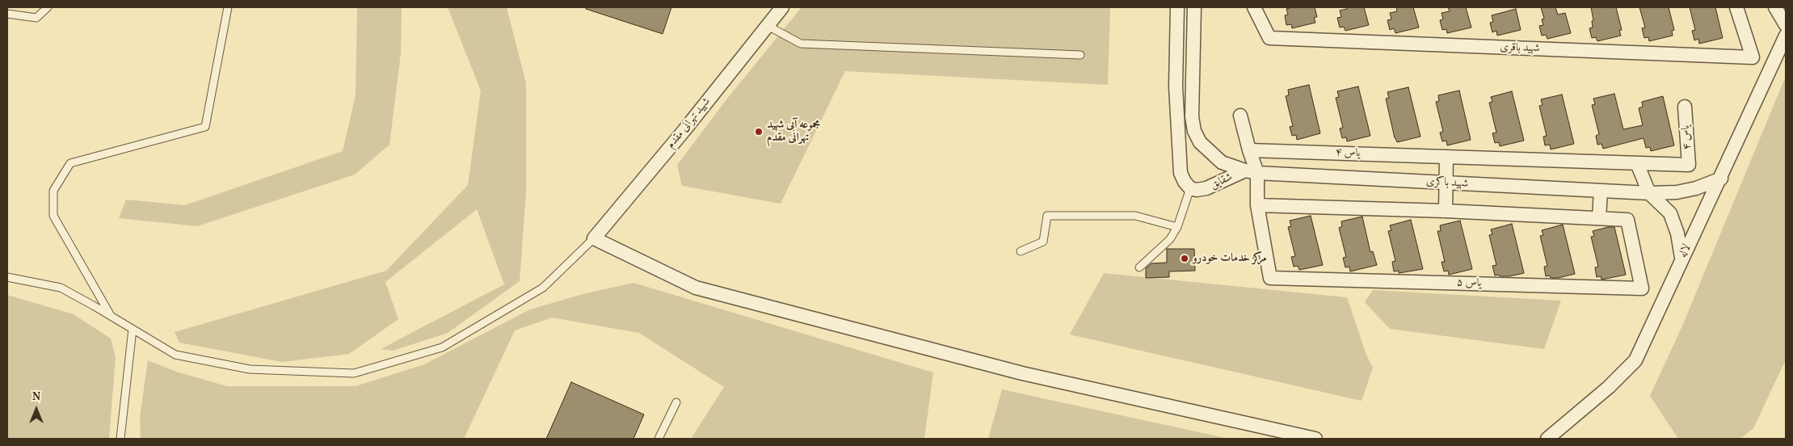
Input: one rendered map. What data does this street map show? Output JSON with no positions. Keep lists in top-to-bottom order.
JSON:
{
  "streets": {
    "street": [
      "شهید باقری",
      "شهید تهرانی مقدم",
      "یاس ۴",
      "شقایق",
      "شهید باکری",
      "لاله",
      "یاس ۵"
    ]
  },
  "crossings": [
    ["شقایق", "شهید باکری"],
    ["شقایق", "یاس ۵"],
    ["شهید باکری", "لاله"],
    ["شهید باکری", "یاس ۵"]
  ],
  "places": ["مجموعه آبی شهید تهرانی مقدم", "مرکز خدمات خودرو"],
  "north": "top"
}
